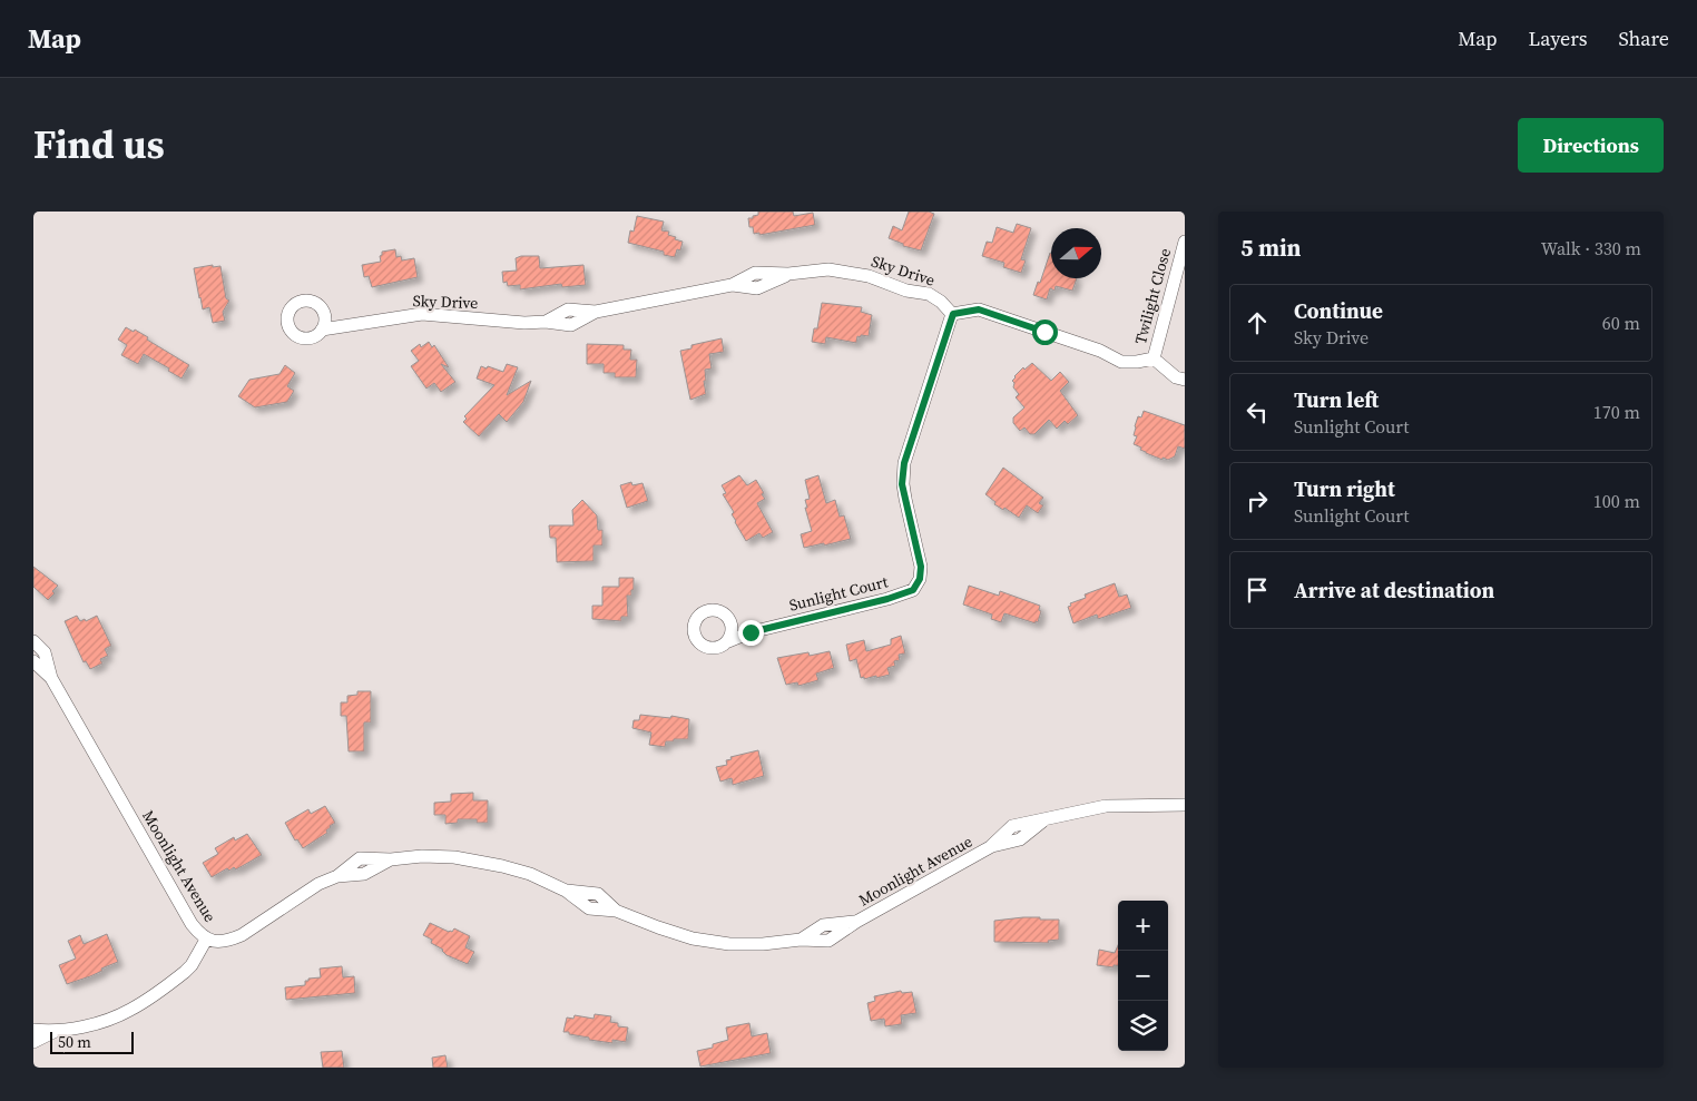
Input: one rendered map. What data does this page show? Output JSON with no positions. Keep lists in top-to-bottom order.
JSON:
{
  "streets": {
    "street": [
      "Sky Drive",
      "Twilight Close",
      "Sunlight Court",
      "Moonlight Avenue"
    ]
  },
  "crossings": [
    ["Sky Drive", "Sunlight Court"]
  ],
  "scale_bar": "50 m",
  "north": "right",
  "page": {
    "header": "Map",
    "nav": ["Map", "Layers", "Share"],
    "title": "Find us",
    "buttons": "Directions",
    "heading": ["5 min", "Walk · 330 m"],
    "list": [
      ["Continue", "Sky Drive", "60 m"],
      ["Turn left", "Sunlight Court", "170 m"],
      ["Turn right", "Sunlight Court", "100 m"],
      "Arrive at destination"
    ],
    "map_buttons": ["+", "−"],
    "scale": "50 m"
  }
}
